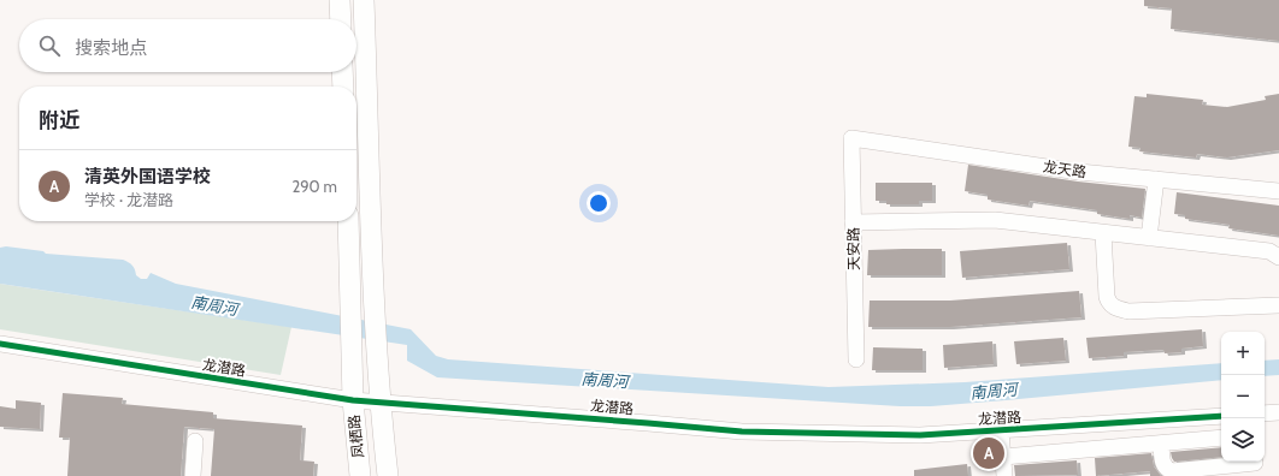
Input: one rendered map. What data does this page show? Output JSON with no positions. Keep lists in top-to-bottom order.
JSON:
{
  "streets": {
    "main road": ["凤栖路"],
    "street": ["龙天路", "天安路", "龙潜路"]
  },
  "crossings": [
    ["龙天路", "天安路"],
    ["龙潜路", "凤栖路"]
  ],
  "water": ["南周河"],
  "page": {
    "search": "搜索地点",
    "heading": "附近",
    "list": [
      {
        "mark": "A",
        "name": "清英外国语学校",
        "note": "学校 · 龙潜路",
        "value": "290 m"
      }
    ],
    "map_buttons": ["+", "−"],
    "pins": "A"
  }
}
